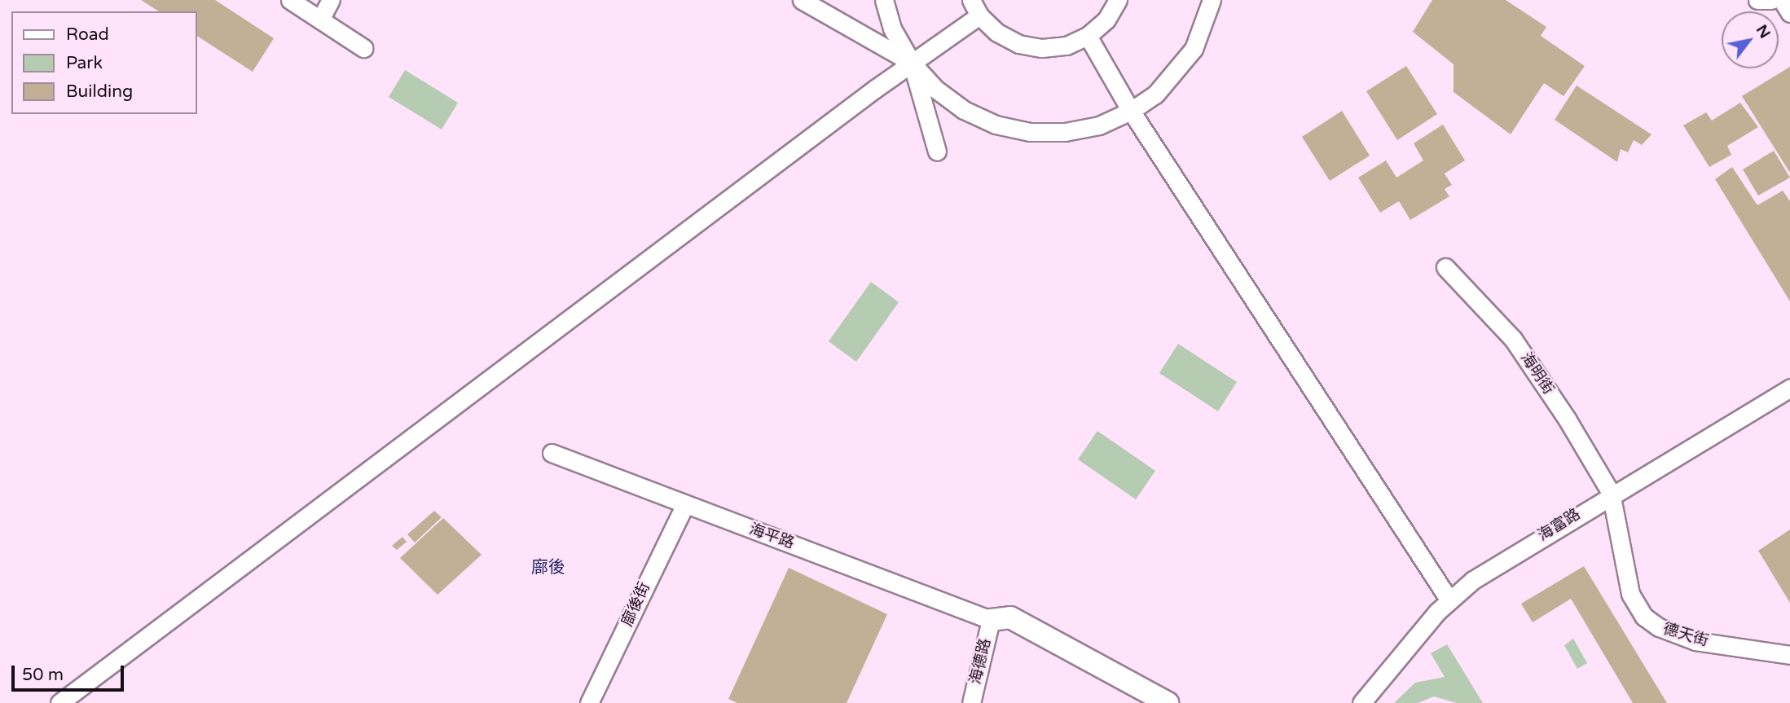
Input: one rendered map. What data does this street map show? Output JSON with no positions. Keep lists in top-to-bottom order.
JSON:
{
  "streets": {
    "street": [
      "海明街",
      "海富路",
      "海平路",
      "廍後街",
      "德天街",
      "海德路"
    ]
  },
  "crossings": [
    ["海明街", "海富路"],
    ["海明街", "德天街"],
    ["海富路", "德天街"],
    ["海平路", "廍後街"],
    ["海平路", "海德路"]
  ],
  "districts": ["廍後"],
  "legend": ["Road", "Park", "Building"],
  "scale_bar": "50 m",
  "north": "top right"
}
